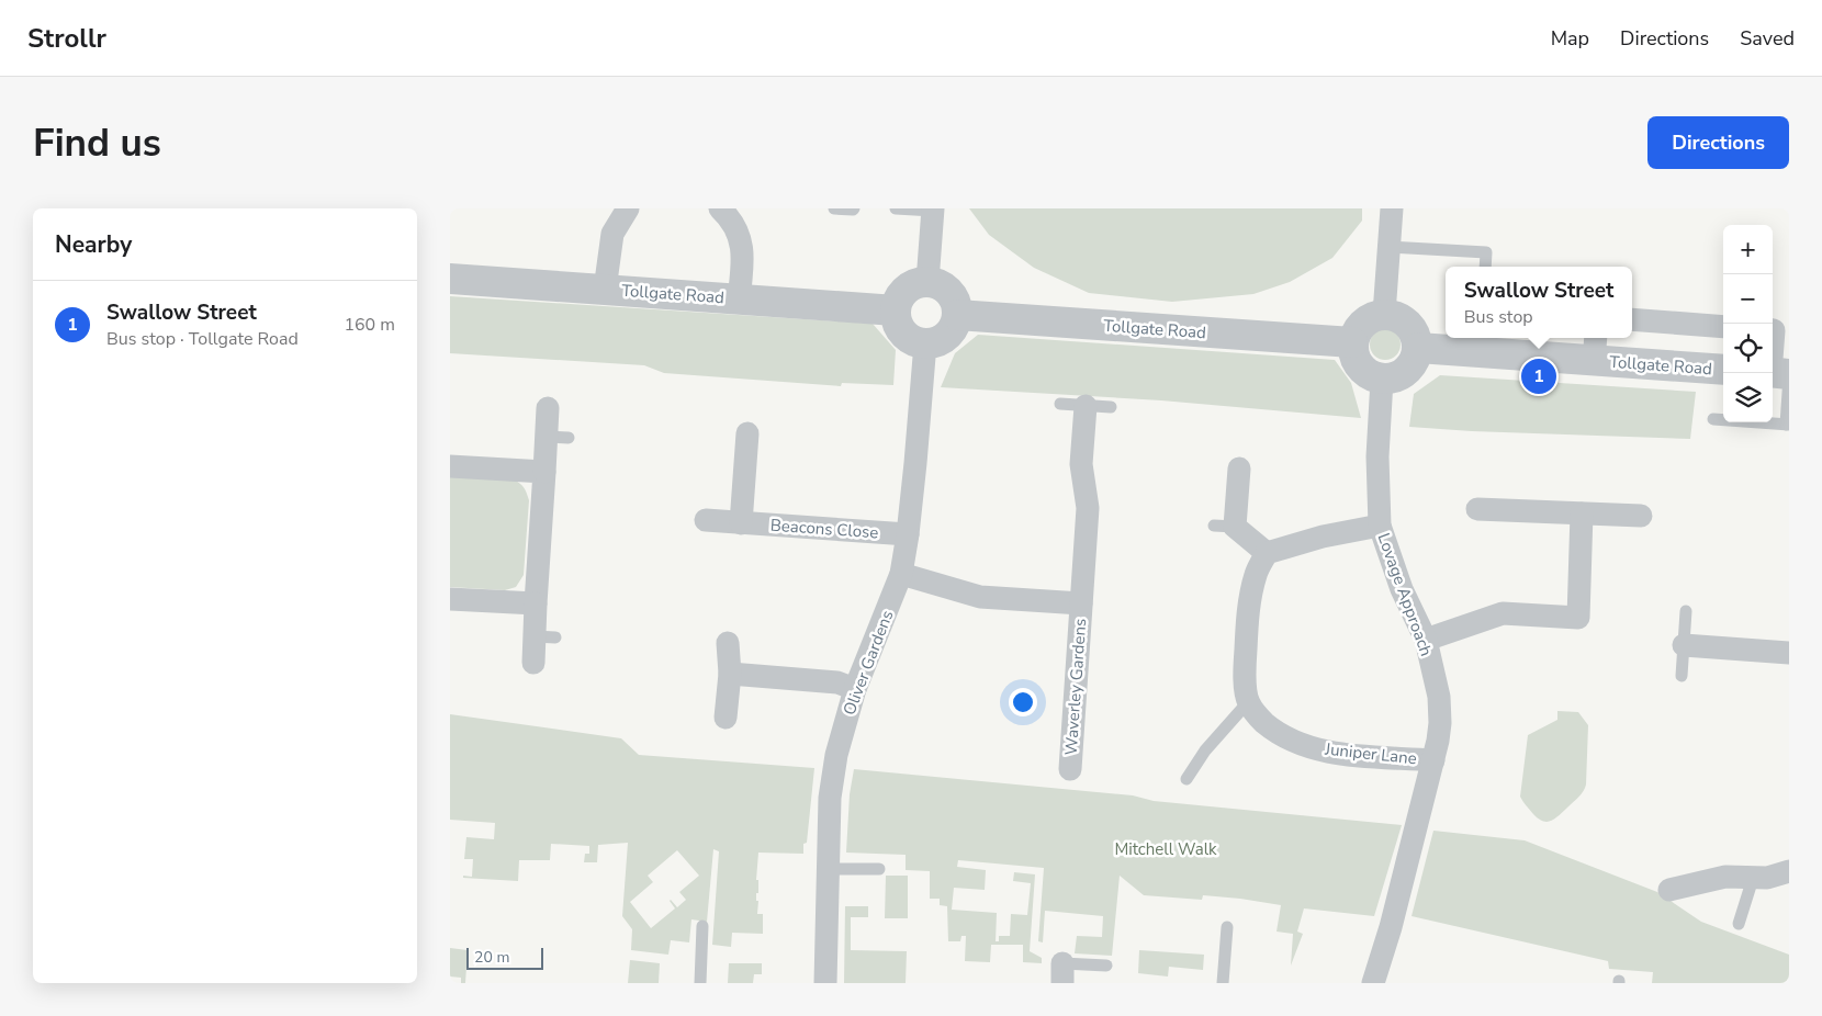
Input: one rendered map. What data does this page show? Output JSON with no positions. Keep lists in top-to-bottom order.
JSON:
{
  "streets": {
    "street": [
      "Tollgate Road",
      "Beacons Close",
      "Lovage Approach",
      "Oliver Gardens",
      "Waverley Gardens",
      "Juniper Lane"
    ]
  },
  "crossings": [
    ["Tollgate Road", "Lovage Approach"],
    ["Tollgate Road", "Oliver Gardens"],
    ["Beacons Close", "Oliver Gardens"],
    ["Lovage Approach", "Juniper Lane"],
    ["Oliver Gardens", "Waverley Gardens"]
  ],
  "parks": ["Mitchell Walk"],
  "scale_bar": "20 m",
  "page": {
    "header": "Strollr",
    "nav": ["Map", "Directions", "Saved"],
    "buttons": "Directions",
    "title": "Find us",
    "heading": "Nearby",
    "map_buttons": ["+", "−"],
    "popup": ["Swallow Street", "Bus stop"],
    "list": [
      {
        "mark": "1",
        "name": "Swallow Street",
        "note": "Bus stop · Tollgate Road",
        "value": "160 m"
      }
    ],
    "pins": "1",
    "scale": "20 m"
  }
}
